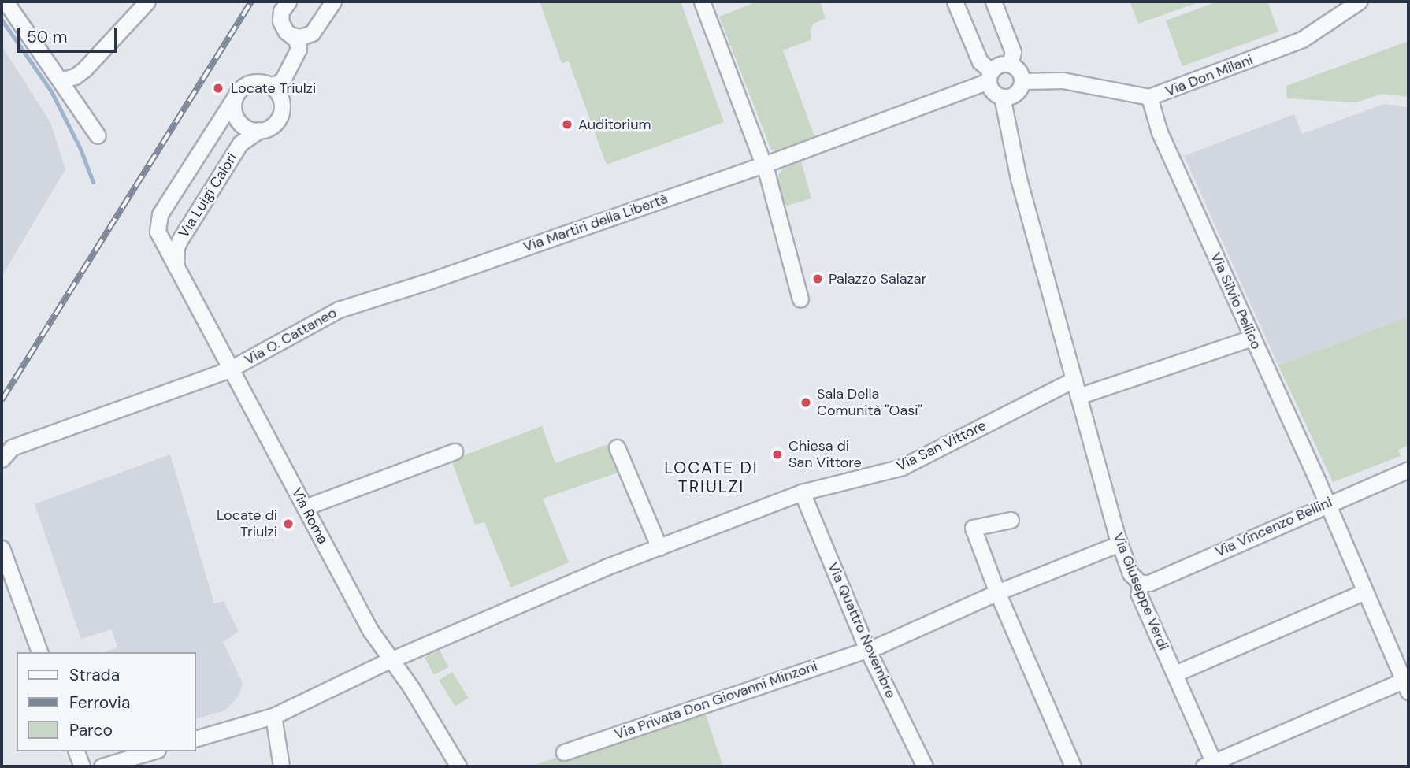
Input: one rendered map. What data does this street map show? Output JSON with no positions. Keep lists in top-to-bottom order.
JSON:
{
  "streets": {
    "street": [
      "Via Don Milani",
      "Via Luigi Calori",
      "Via Martiri della Libertà",
      "Via Silvio Pellico",
      "Via O. Cattaneo",
      "Via San Vittore",
      "Via Roma",
      "Via Vincenzo Bellini",
      "Via Giuseppe Verdi",
      "Via Quattro Novembre",
      "Via Privata Don Giovanni Minzoni"
    ]
  },
  "crossings": [
    ["Via Don Milani", "Via Martiri della Libertà"],
    ["Via Don Milani", "Via Silvio Pellico"],
    ["Via Don Milani", "Via Giuseppe Verdi"],
    ["Via Luigi Calori", "Via O. Cattaneo"],
    ["Via Martiri della Libertà", "Via O. Cattaneo"],
    ["Via Martiri della Libertà", "Via Giuseppe Verdi"],
    ["Via Silvio Pellico", "Via Vincenzo Bellini"],
    ["Via O. Cattaneo", "Via Roma"],
    ["Via San Vittore", "Via Roma"],
    ["Via San Vittore", "Via Giuseppe Verdi"],
    ["Via San Vittore", "Via Quattro Novembre"],
    ["Via Vincenzo Bellini", "Via Giuseppe Verdi"],
    ["Via Giuseppe Verdi", "Via Privata Don Giovanni Minzoni"],
    ["Via Quattro Novembre", "Via Privata Don Giovanni Minzoni"]
  ],
  "districts": ["LOCATE DI TRIULZI"],
  "places": [
    "Locate Triulzi",
    "Auditorium",
    "Palazzo Salazar",
    "Sala Della Comunità \"Oasi\"",
    "Chiesa di San Vittore",
    "Locate di Triulzi"
  ],
  "legend": ["Strada", "Ferrovia", "Parco"],
  "scale_bar": "50 m"
}
